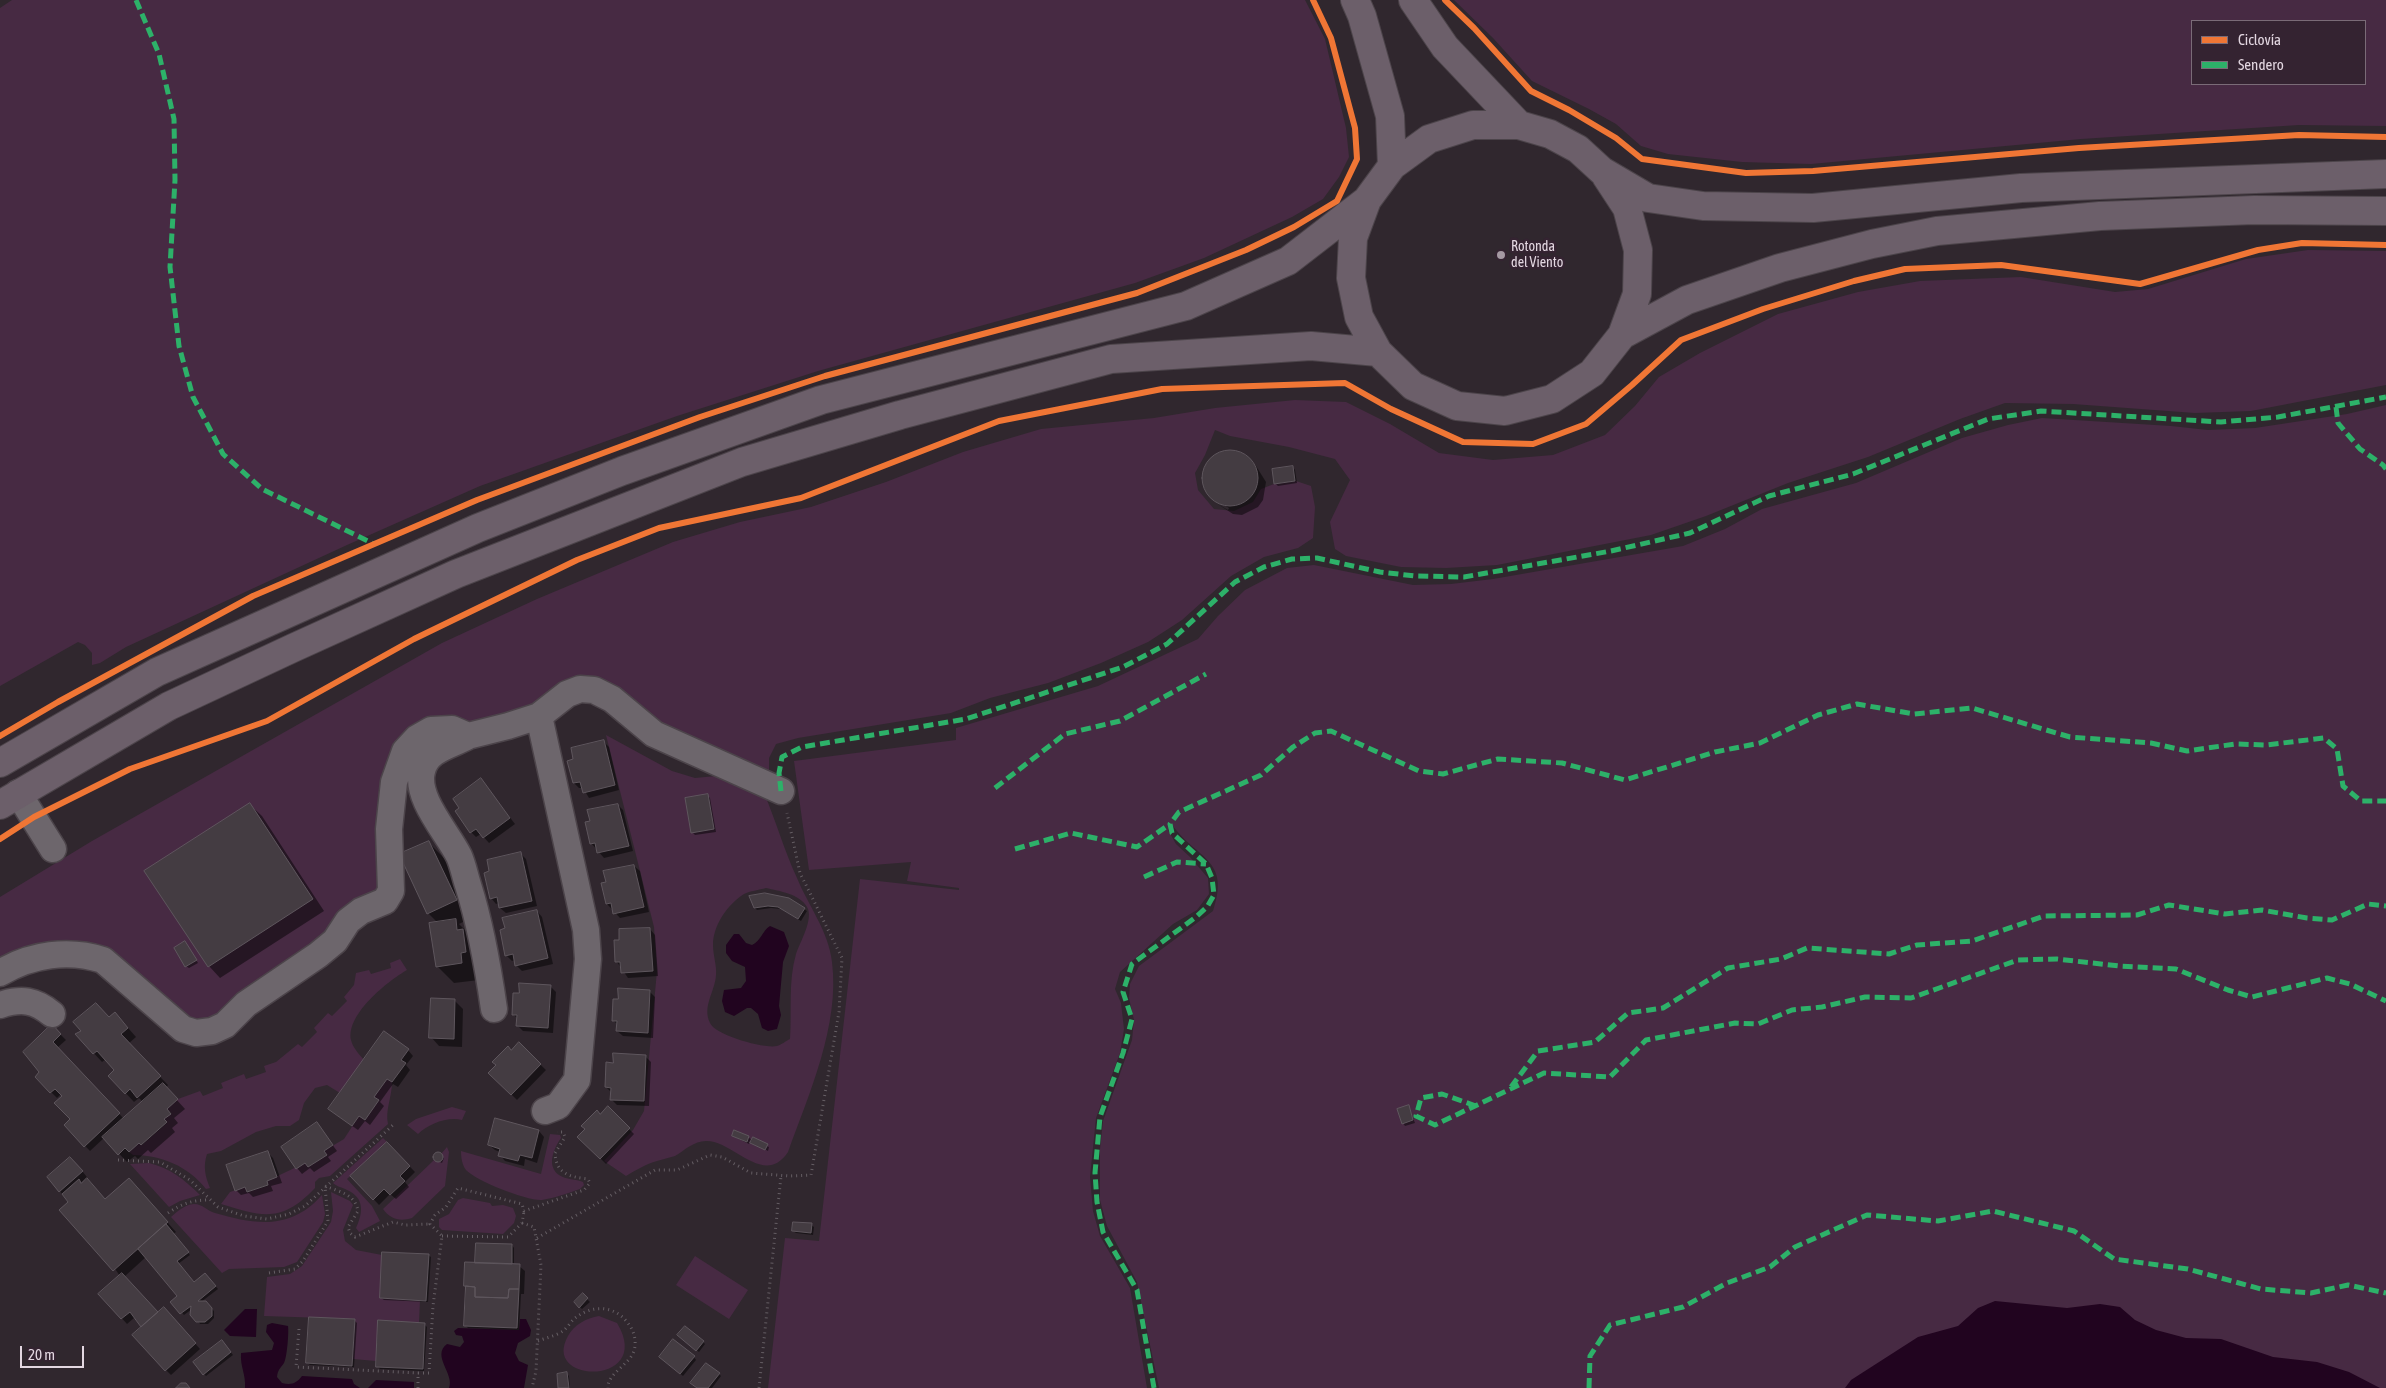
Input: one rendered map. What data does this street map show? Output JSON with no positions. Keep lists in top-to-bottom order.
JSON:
{
  "places": ["Rotonda del Viento"],
  "legend": ["Ciclovía", "Sendero"],
  "scale_bar": "20 m"
}
